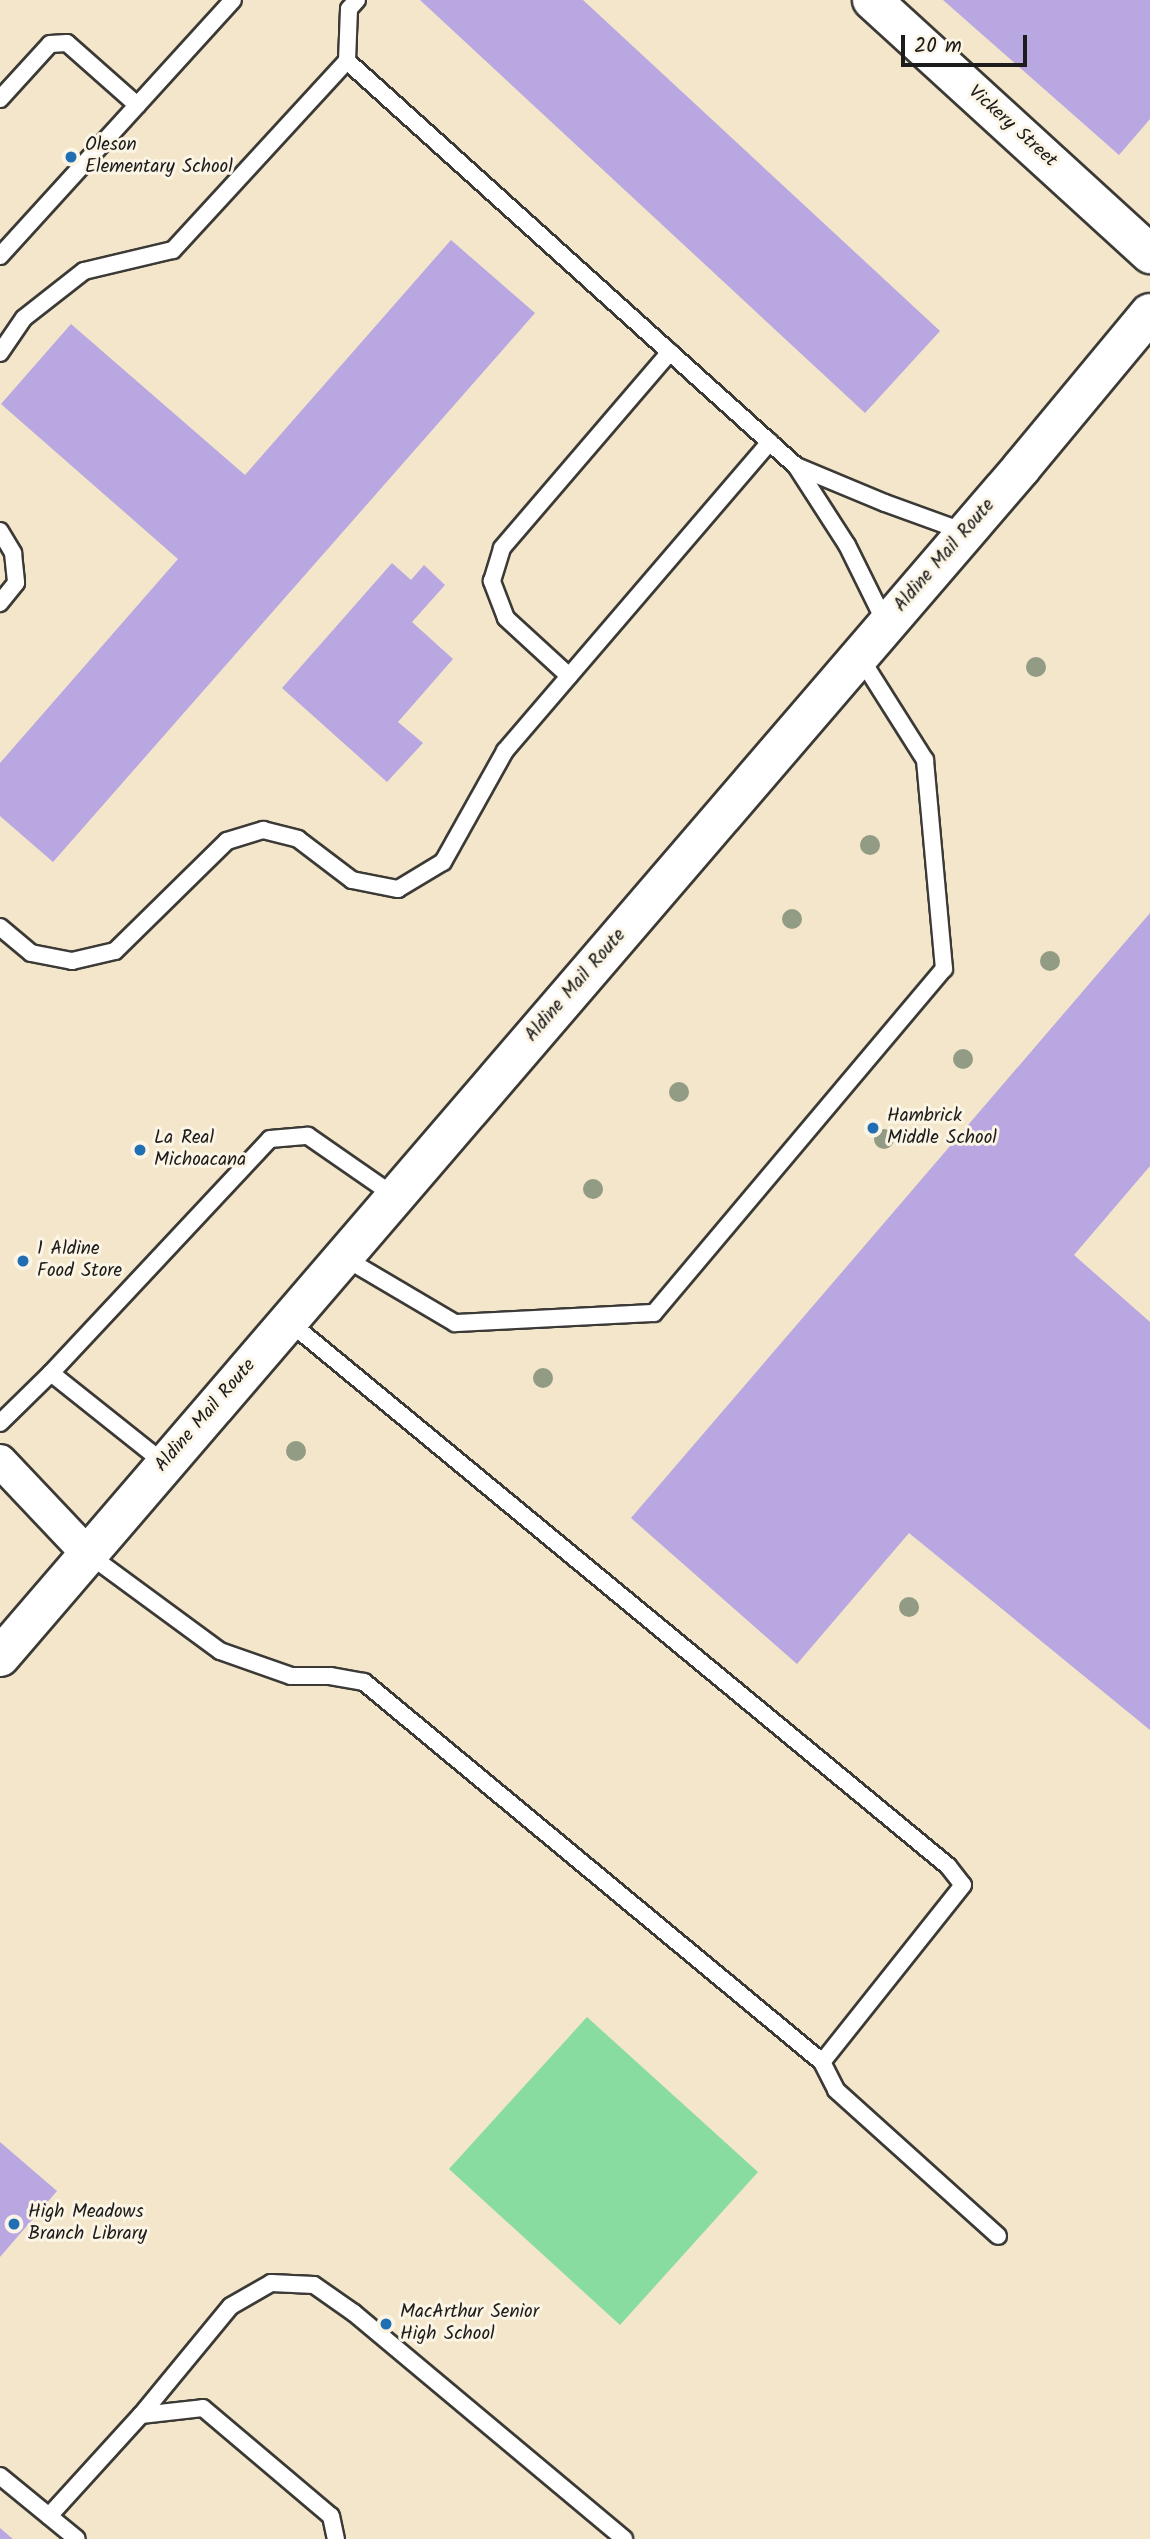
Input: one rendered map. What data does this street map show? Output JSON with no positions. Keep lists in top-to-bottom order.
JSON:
{
  "streets": {
    "main road": ["Vickery Street", "Aldine Mail Route"]
  },
  "places": [
    "Oleson Elementary School",
    "Hambrick Middle School",
    "La Real Michoacana",
    "1 Aldine Food Store",
    "High Meadows Branch Library",
    "MacArthur Senior High School"
  ],
  "scale_bar": "20 m"
}
